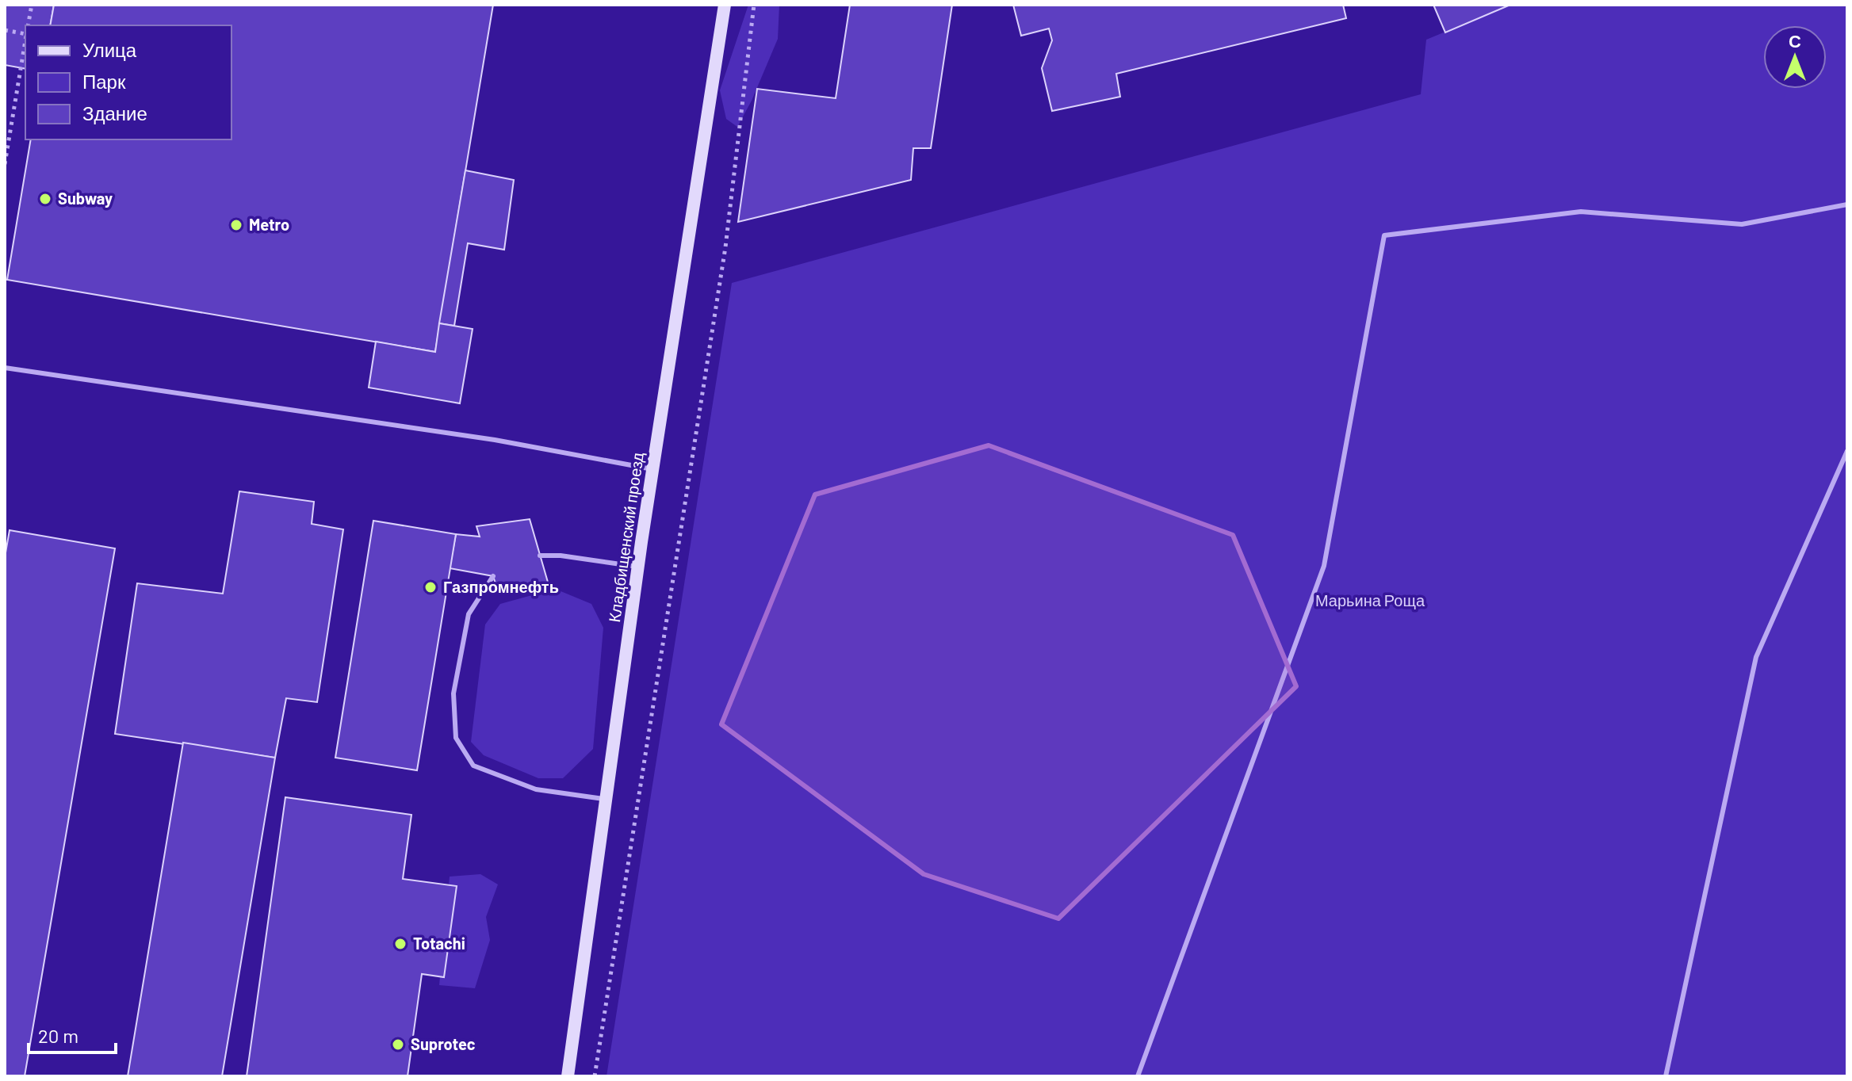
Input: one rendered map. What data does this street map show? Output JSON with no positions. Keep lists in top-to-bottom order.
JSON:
{
  "streets": {
    "street": ["Кладбищенский проезд"]
  },
  "parks": ["Марьина Роща"],
  "places": [
    "Subway",
    "Metro",
    "Газпромнефть",
    "Totachi",
    "Suprotec"
  ],
  "legend": ["Улица", "Парк", "Здание"],
  "scale_bar": "20 m",
  "north": "top"
}
